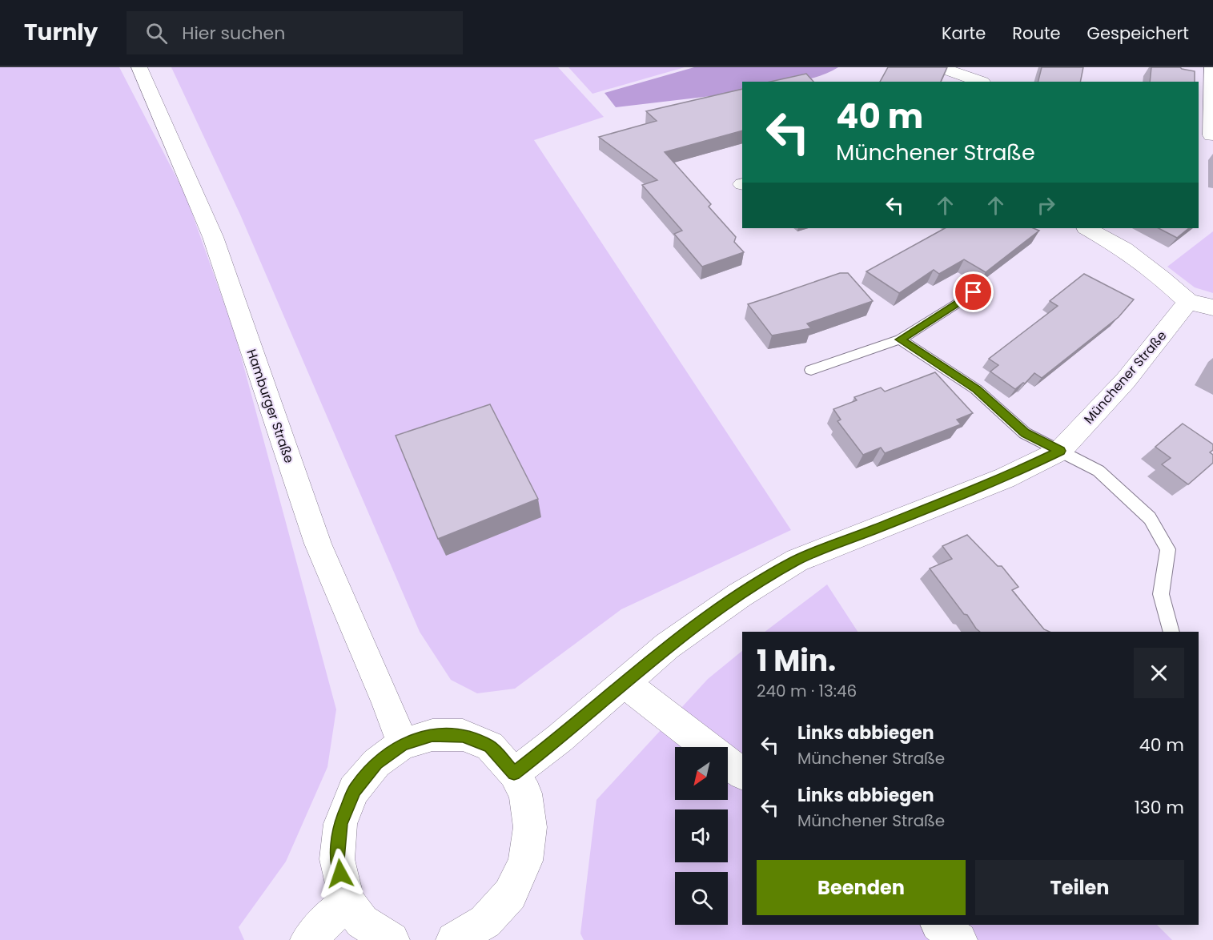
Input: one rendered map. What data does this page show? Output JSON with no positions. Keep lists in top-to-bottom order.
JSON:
{
  "streets": {
    "main road": ["Münchener Straße", "Hamburger Straße"]
  },
  "north": "bottom left",
  "page": {
    "header": "Turnly",
    "search": "Hier suchen",
    "nav": ["Karte", "Route", "Gespeichert"],
    "turn": ["40 m", "Münchener Straße"],
    "heading": ["1 Min.", "240 m · 13:46"],
    "list": [
      {
        "name": "Links abbiegen",
        "note": "Münchener Straße",
        "value": "40 m"
      },
      {
        "name": "Links abbiegen",
        "note": "Münchener Straße",
        "value": "130 m"
      }
    ],
    "buttons": ["Beenden", "Teilen"]
  }
}
